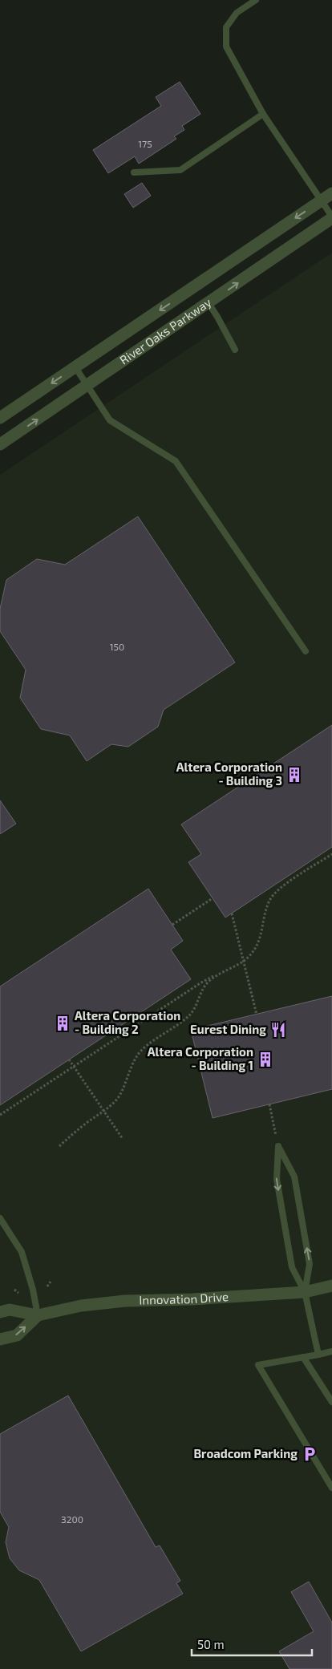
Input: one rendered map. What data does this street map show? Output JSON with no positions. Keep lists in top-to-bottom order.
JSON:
{
  "streets": {
    "street": ["River Oaks Parkway", "Innovation Drive"]
  },
  "places": {
    "building": ["Altera Corporation - Building 3", "Altera Corporation - Building 2", "Altera Corporation - Building 1"],
    "restaurant": ["Eurest Dining"],
    "parking": ["Broadcom Parking"]
  },
  "house_numbers": ["175", "150", "3200"],
  "scale_bar": "50 m"
}
